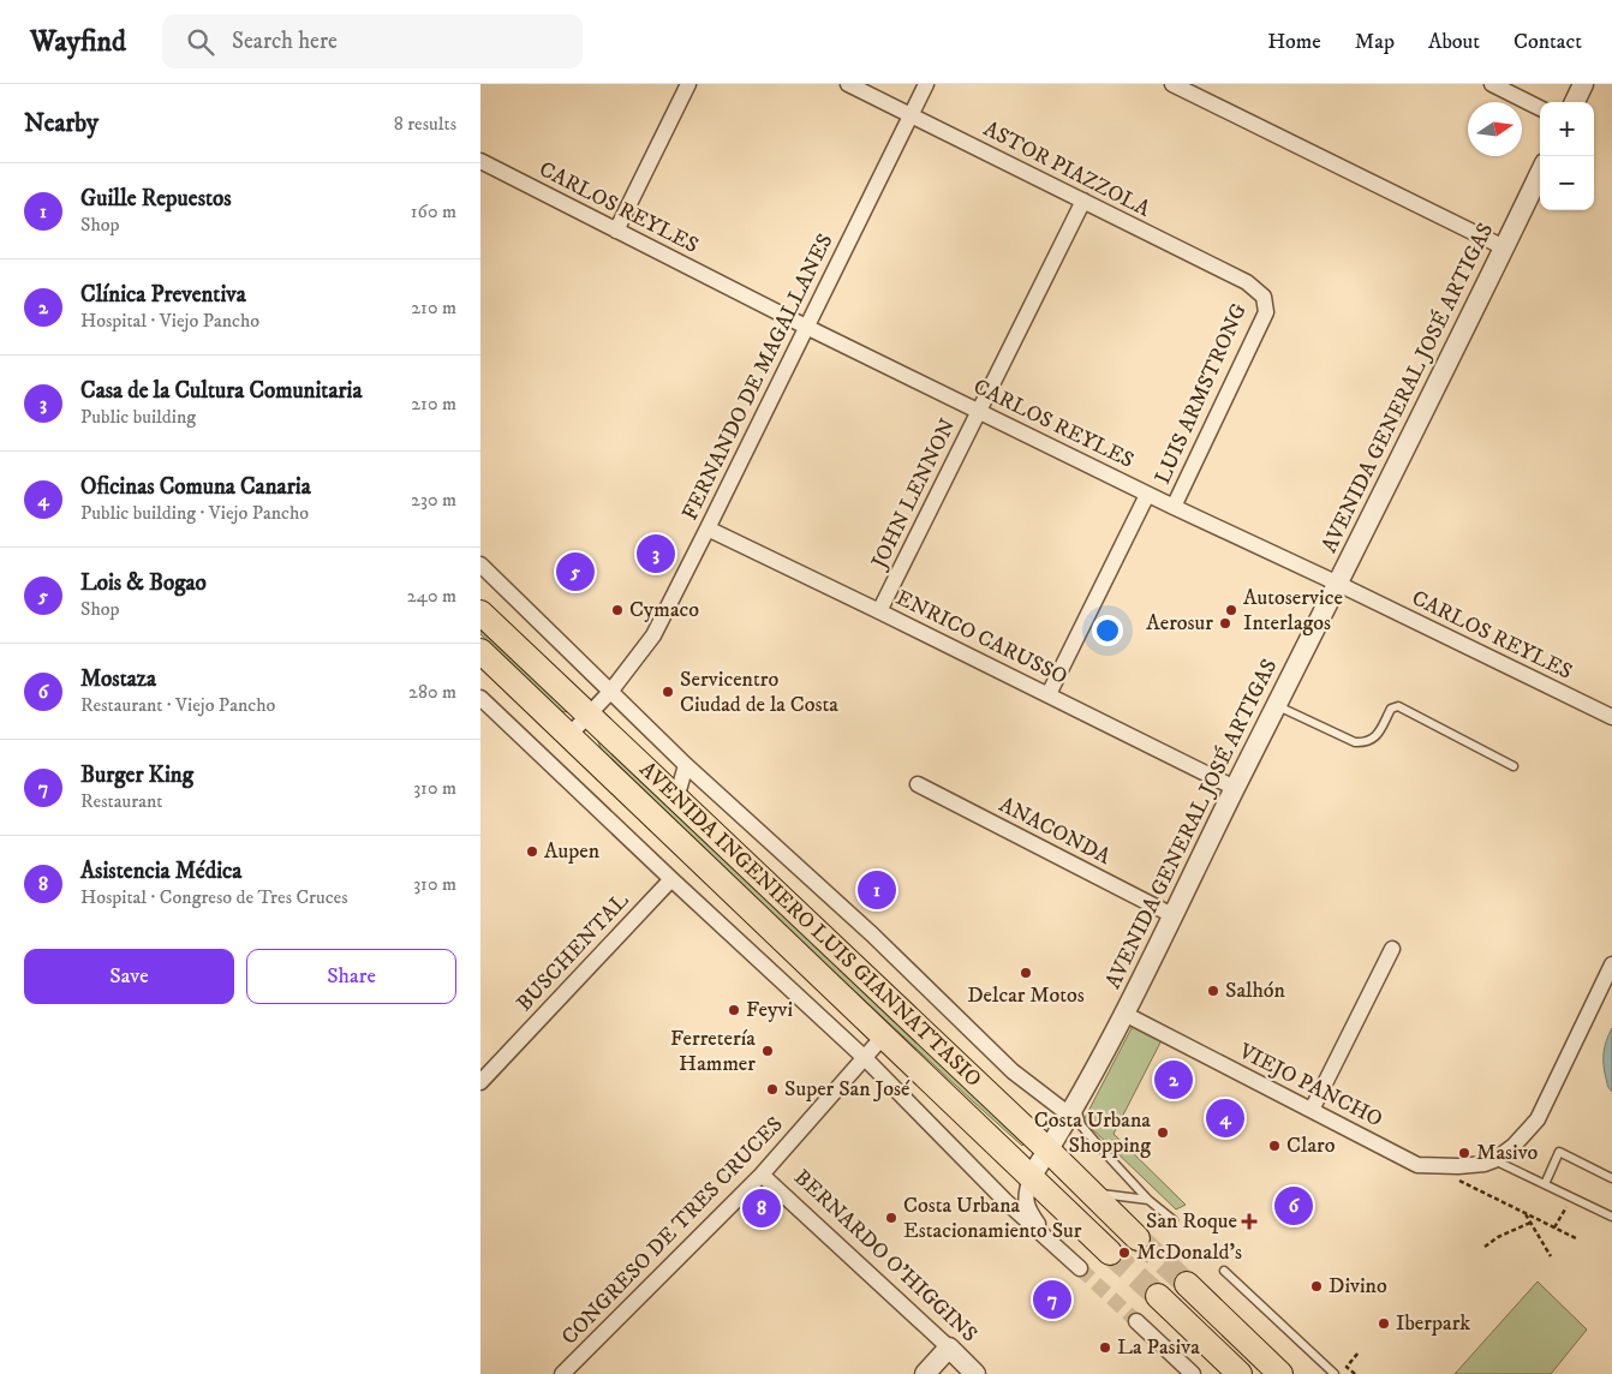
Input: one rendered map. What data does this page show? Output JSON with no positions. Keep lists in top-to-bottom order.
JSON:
{
  "streets": {
    "main road": ["AVENIDA INGENIERO LUIS GIANNATTASIO"],
    "street": [
      "ASTOR PIAZZOLA",
      "CARLOS REYLES",
      "FERNANDO DE MAGALLANES",
      "AVENIDA GENERAL JOSÉ ARTIGAS",
      "LUIS ARMSTRONG",
      "JOHN LENNON",
      "ENRICO CARUSSO",
      "ANACONDA",
      "BUSCHENTAL",
      "VIEJO PANCHO",
      "CONGRESO DE TRES CRUCES",
      "BERNARDO O'HIGGINS"
    ]
  },
  "crossings": [
    ["ASTOR PIAZZOLA", "FERNANDO DE MAGALLANES"],
    ["ASTOR PIAZZOLA", "LUIS ARMSTRONG"],
    ["ASTOR PIAZZOLA", "JOHN LENNON"],
    ["CARLOS REYLES", "FERNANDO DE MAGALLANES"],
    ["CARLOS REYLES", "AVENIDA GENERAL JOSÉ ARTIGAS"],
    ["CARLOS REYLES", "LUIS ARMSTRONG"],
    ["CARLOS REYLES", "JOHN LENNON"],
    ["FERNANDO DE MAGALLANES", "ENRICO CARUSSO"],
    ["FERNANDO DE MAGALLANES", "AVENIDA INGENIERO LUIS GIANNATTASIO"],
    ["AVENIDA GENERAL JOSÉ ARTIGAS", "ENRICO CARUSSO"],
    ["AVENIDA GENERAL JOSÉ ARTIGAS", "ANACONDA"],
    ["AVENIDA GENERAL JOSÉ ARTIGAS", "AVENIDA INGENIERO LUIS GIANNATTASIO"],
    ["AVENIDA GENERAL JOSÉ ARTIGAS", "VIEJO PANCHO"],
    ["LUIS ARMSTRONG", "ENRICO CARUSSO"],
    ["JOHN LENNON", "ENRICO CARUSSO"],
    ["AVENIDA INGENIERO LUIS GIANNATTASIO", "CONGRESO DE TRES CRUCES"],
    ["CONGRESO DE TRES CRUCES", "BERNARDO O'HIGGINS"]
  ],
  "places": {
    "other": [
      "Cymaco",
      "Autoservice Interlagos",
      "Aerosur",
      "Servicentro Ciudad de la Costa",
      "Aupen",
      "Delcar Motos",
      "Salhón",
      "Feyvi",
      "Ferretería Hammer",
      "Super San José",
      "Costa Urbana Shopping",
      "Claro",
      "Masivo",
      "Costa Urbana Estacionamiento Sur",
      "McDonald's",
      "Divino",
      "Iberpark",
      "La Pasiva"
    ],
    "health": ["San Roque"]
  },
  "north": "right",
  "page": {
    "header": "Wayfind",
    "search": "Search here",
    "nav": [
      "Home",
      "Map",
      "About",
      "Contact"
    ],
    "heading": ["Nearby", "8 results"],
    "map_buttons": ["+", "−"],
    "list": [
      {
        "mark": "1",
        "name": "Guille Repuestos",
        "note": "Shop",
        "value": "160 m"
      },
      {
        "mark": "2",
        "name": "Clínica Preventiva",
        "note": "Hospital · Viejo Pancho",
        "value": "210 m"
      },
      {
        "mark": "3",
        "name": "Casa de la Cultura Comunitaria",
        "note": "Public building",
        "value": "210 m"
      },
      {
        "mark": "4",
        "name": "Oficinas Comuna Canaria",
        "note": "Public building · Viejo Pancho",
        "value": "230 m"
      },
      {
        "mark": "5",
        "name": "Lois & Bogao",
        "note": "Shop",
        "value": "240 m"
      },
      {
        "mark": "6",
        "name": "Mostaza",
        "note": "Restaurant · Viejo Pancho",
        "value": "280 m"
      },
      {
        "mark": "7",
        "name": "Burger King",
        "note": "Restaurant",
        "value": "310 m"
      },
      {
        "mark": "8",
        "name": "Asistencia Médica",
        "note": "Hospital · Congreso de Tres Cruces",
        "value": "310 m"
      }
    ],
    "pins": [
      "3",
      "5",
      "1",
      "2",
      "4",
      "6",
      "8",
      "7"
    ],
    "buttons": ["Save", "Share"]
  }
}
